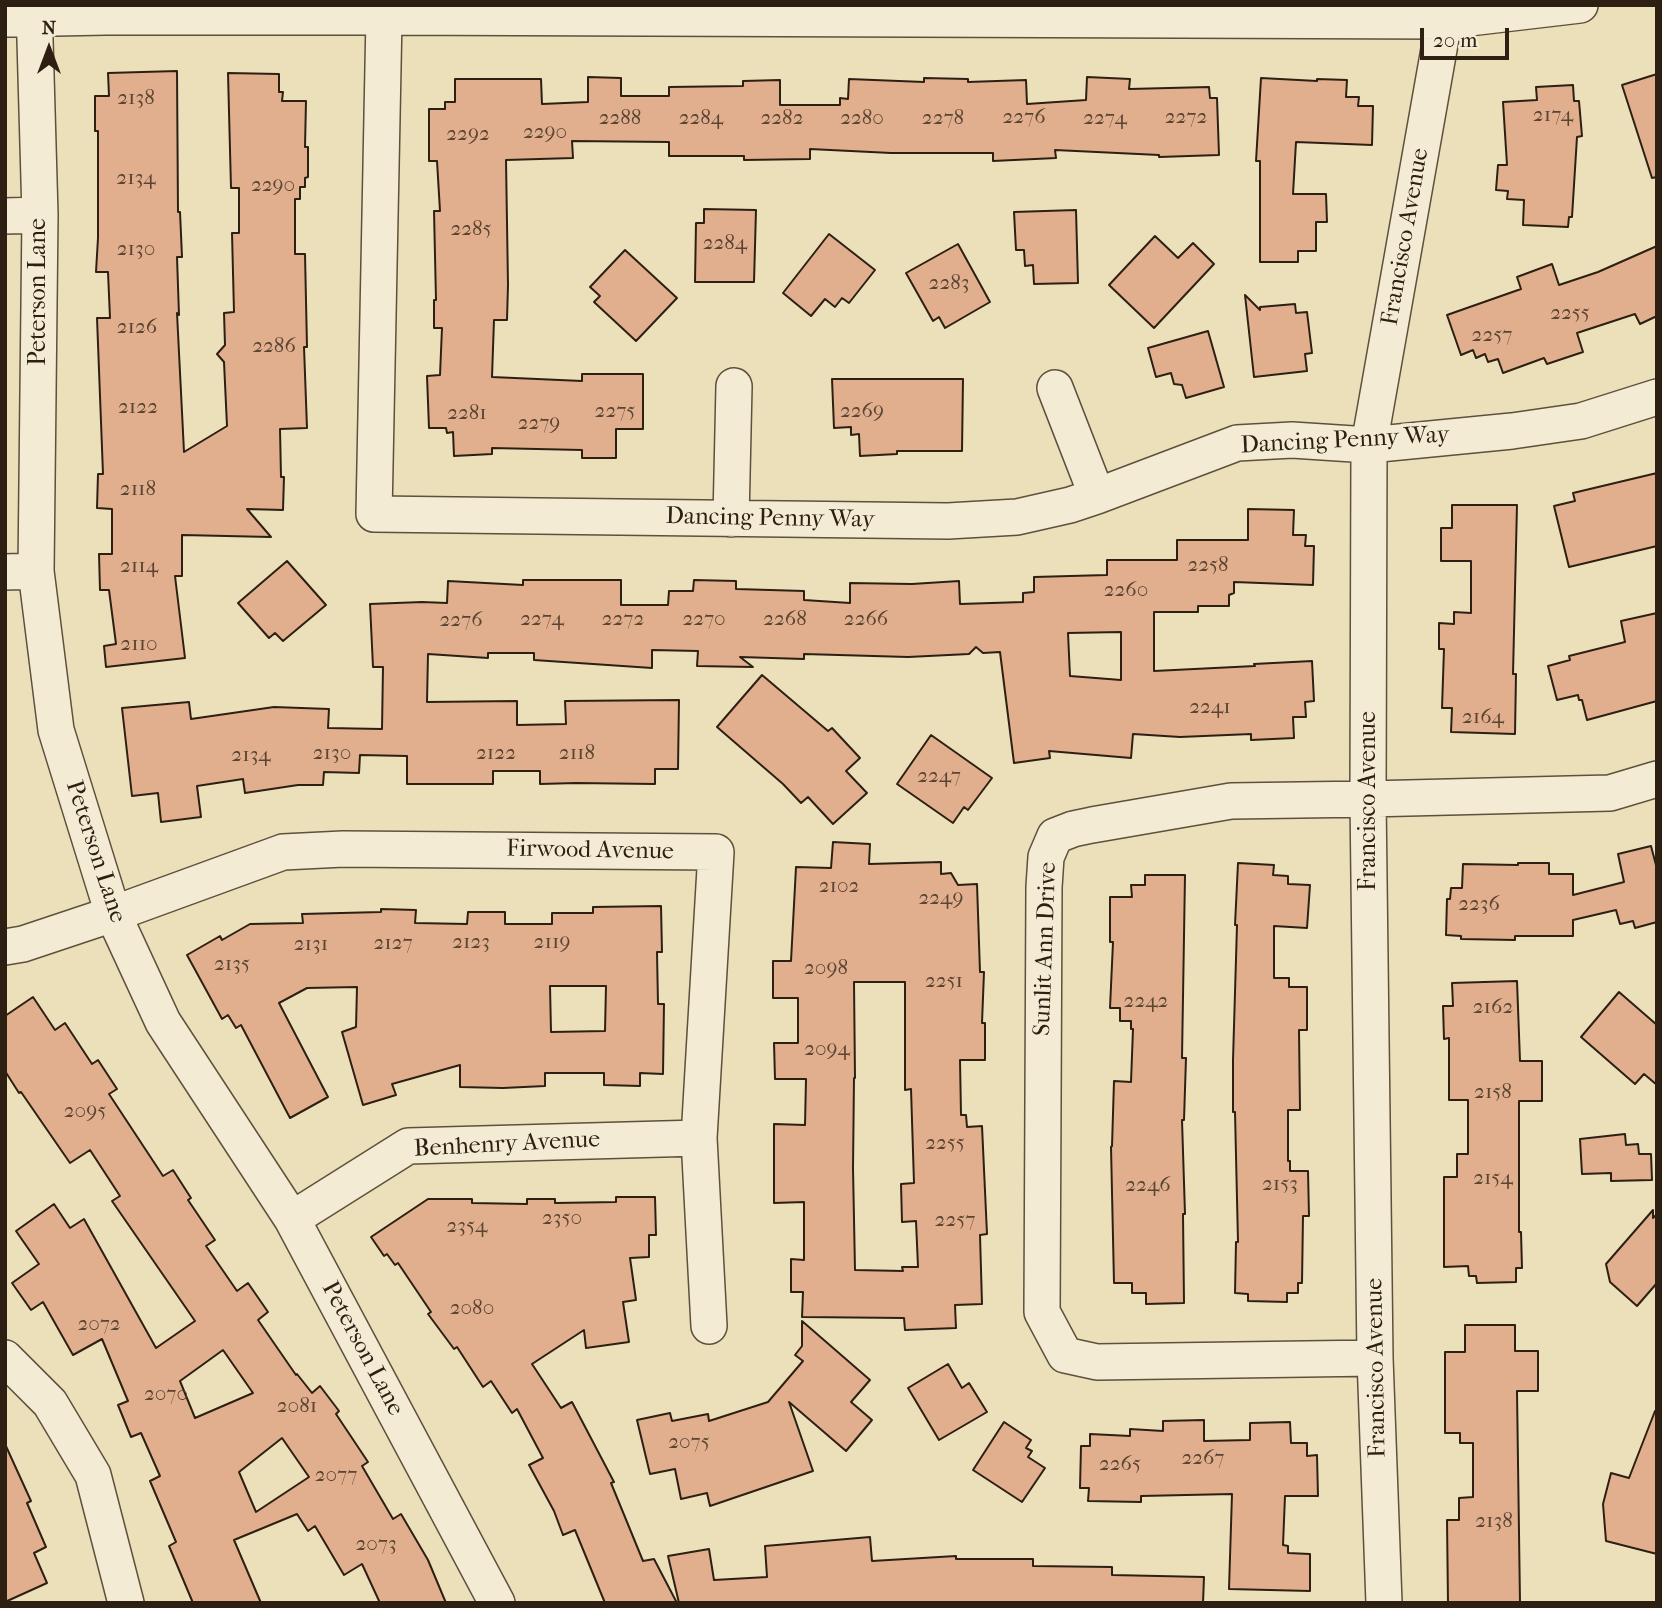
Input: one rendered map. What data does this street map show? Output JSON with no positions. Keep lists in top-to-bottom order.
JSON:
{
  "streets": {
    "street": [
      "Francisco Avenue",
      "Peterson Lane",
      "Dancing Penny Way",
      "Firwood Avenue",
      "Sunlit Ann Drive",
      "Benhenry Avenue"
    ]
  },
  "crossings": [
    ["Francisco Avenue", "Dancing Penny Way"],
    ["Francisco Avenue", "Sunlit Ann Drive"],
    ["Peterson Lane", "Firwood Avenue"],
    ["Peterson Lane", "Benhenry Avenue"],
    ["Firwood Avenue", "Benhenry Avenue"]
  ],
  "house_numbers": [
    "2138",
    "2174",
    "2276",
    "2272",
    "2288",
    "2284",
    "2282",
    "2280",
    "2278",
    "2274",
    "2290",
    "2292",
    "2134",
    "2290",
    "2285",
    "2284",
    "2130",
    "2283",
    "2255",
    "2126",
    "2257",
    "2286",
    "2122",
    "2275",
    "2269",
    "2281",
    "2279",
    "2118",
    "2258",
    "2114",
    "2260",
    "2274",
    "2272",
    "2270",
    "2268",
    "2266",
    "2276",
    "2110",
    "2241",
    "2164",
    "2130",
    "2122",
    "2118",
    "2134",
    "2247",
    "2102",
    "2249",
    "2236",
    "2123",
    "2119",
    "2127",
    "2131",
    "2135",
    "2098",
    "2251",
    "2242",
    "2162",
    "2094",
    "2158",
    "2095",
    "2255",
    "2154",
    "2153",
    "2246",
    "2350",
    "2257",
    "2354",
    "2080",
    "2072",
    "2070",
    "2081",
    "2075",
    "2267",
    "2265",
    "2077",
    "2138",
    "2073"
  ],
  "scale_bar": "20 m",
  "north": "top"
}
